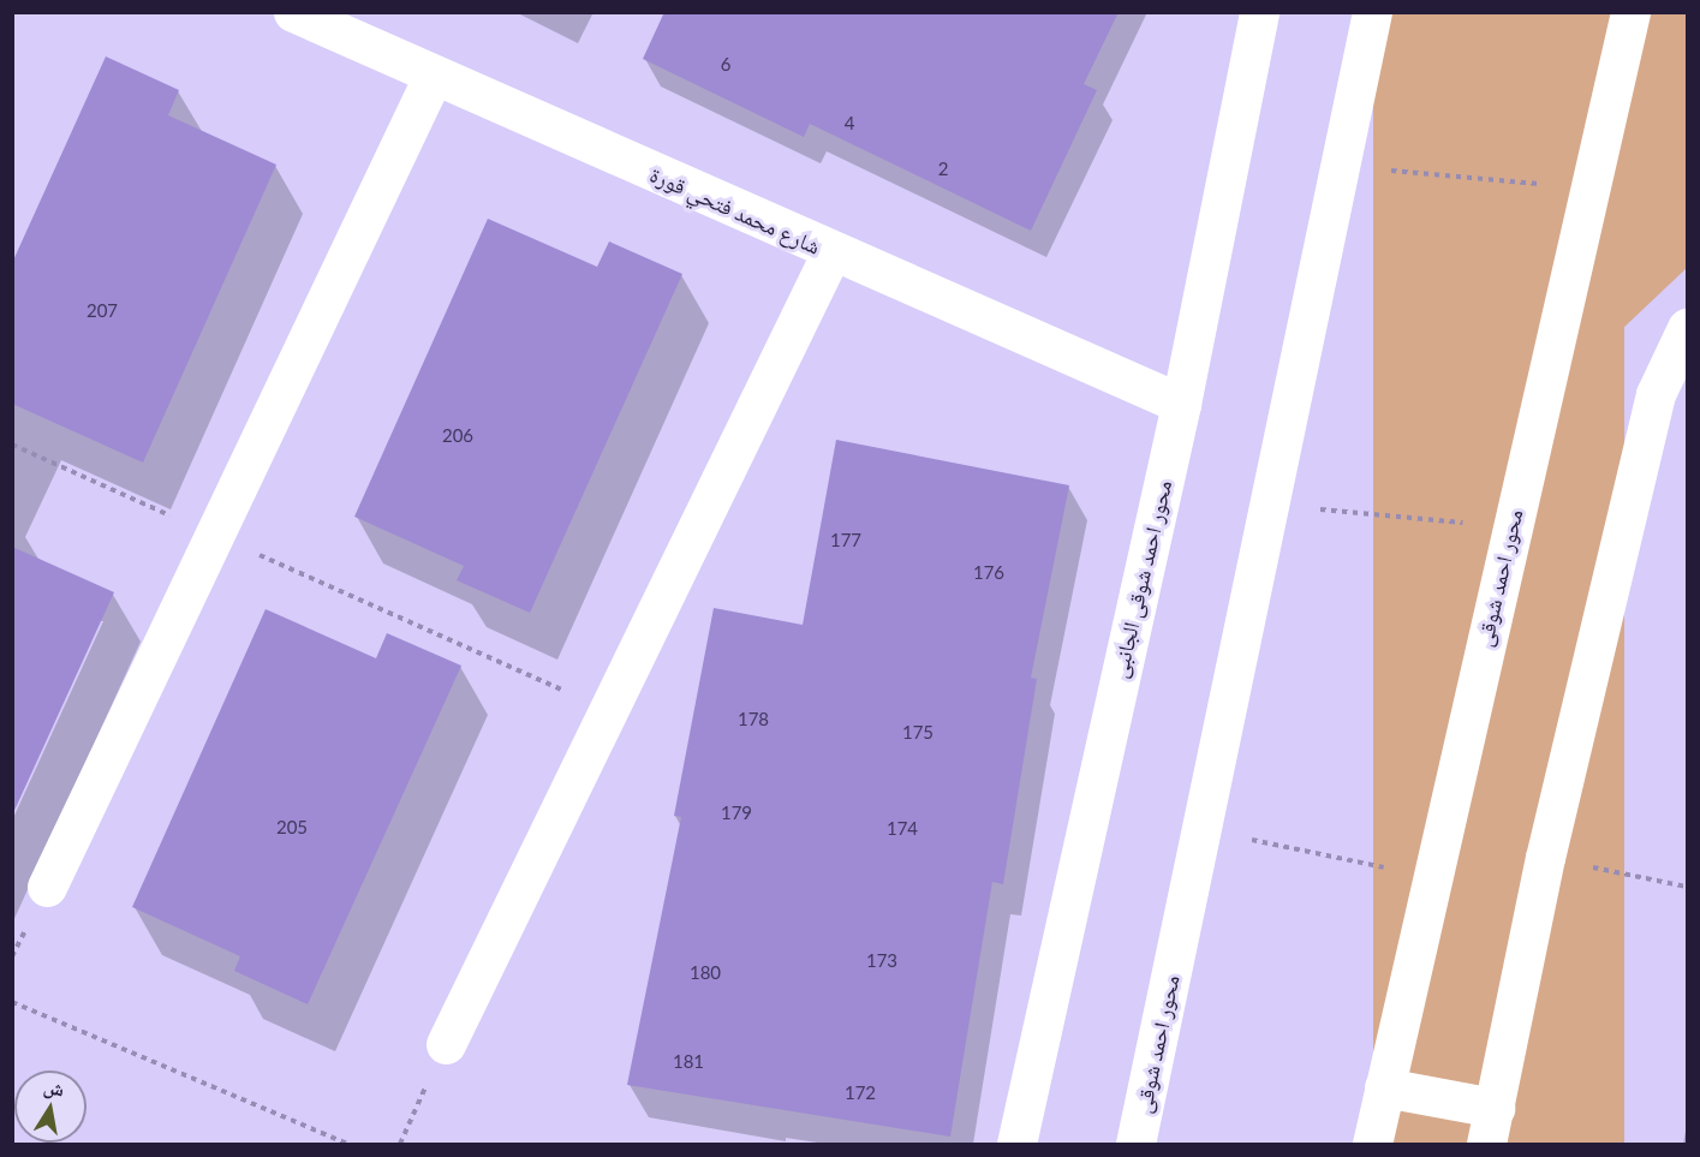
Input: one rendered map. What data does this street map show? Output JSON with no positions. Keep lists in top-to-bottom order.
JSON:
{
  "streets": {
    "street": ["شارع محمد فتحي قورة", "محور احمد شوقى", "محور احمد شوقى الجانبى"]
  },
  "crossings": [
    ["شارع محمد فتحي قورة", "محور احمد شوقى الجانبى"]
  ],
  "house_numbers": [
    "6",
    "4",
    "2",
    "207",
    "206",
    "177",
    "176",
    "178",
    "175",
    "179",
    "205",
    "174",
    "173",
    "180",
    "181",
    "172"
  ],
  "north": "top"
}
